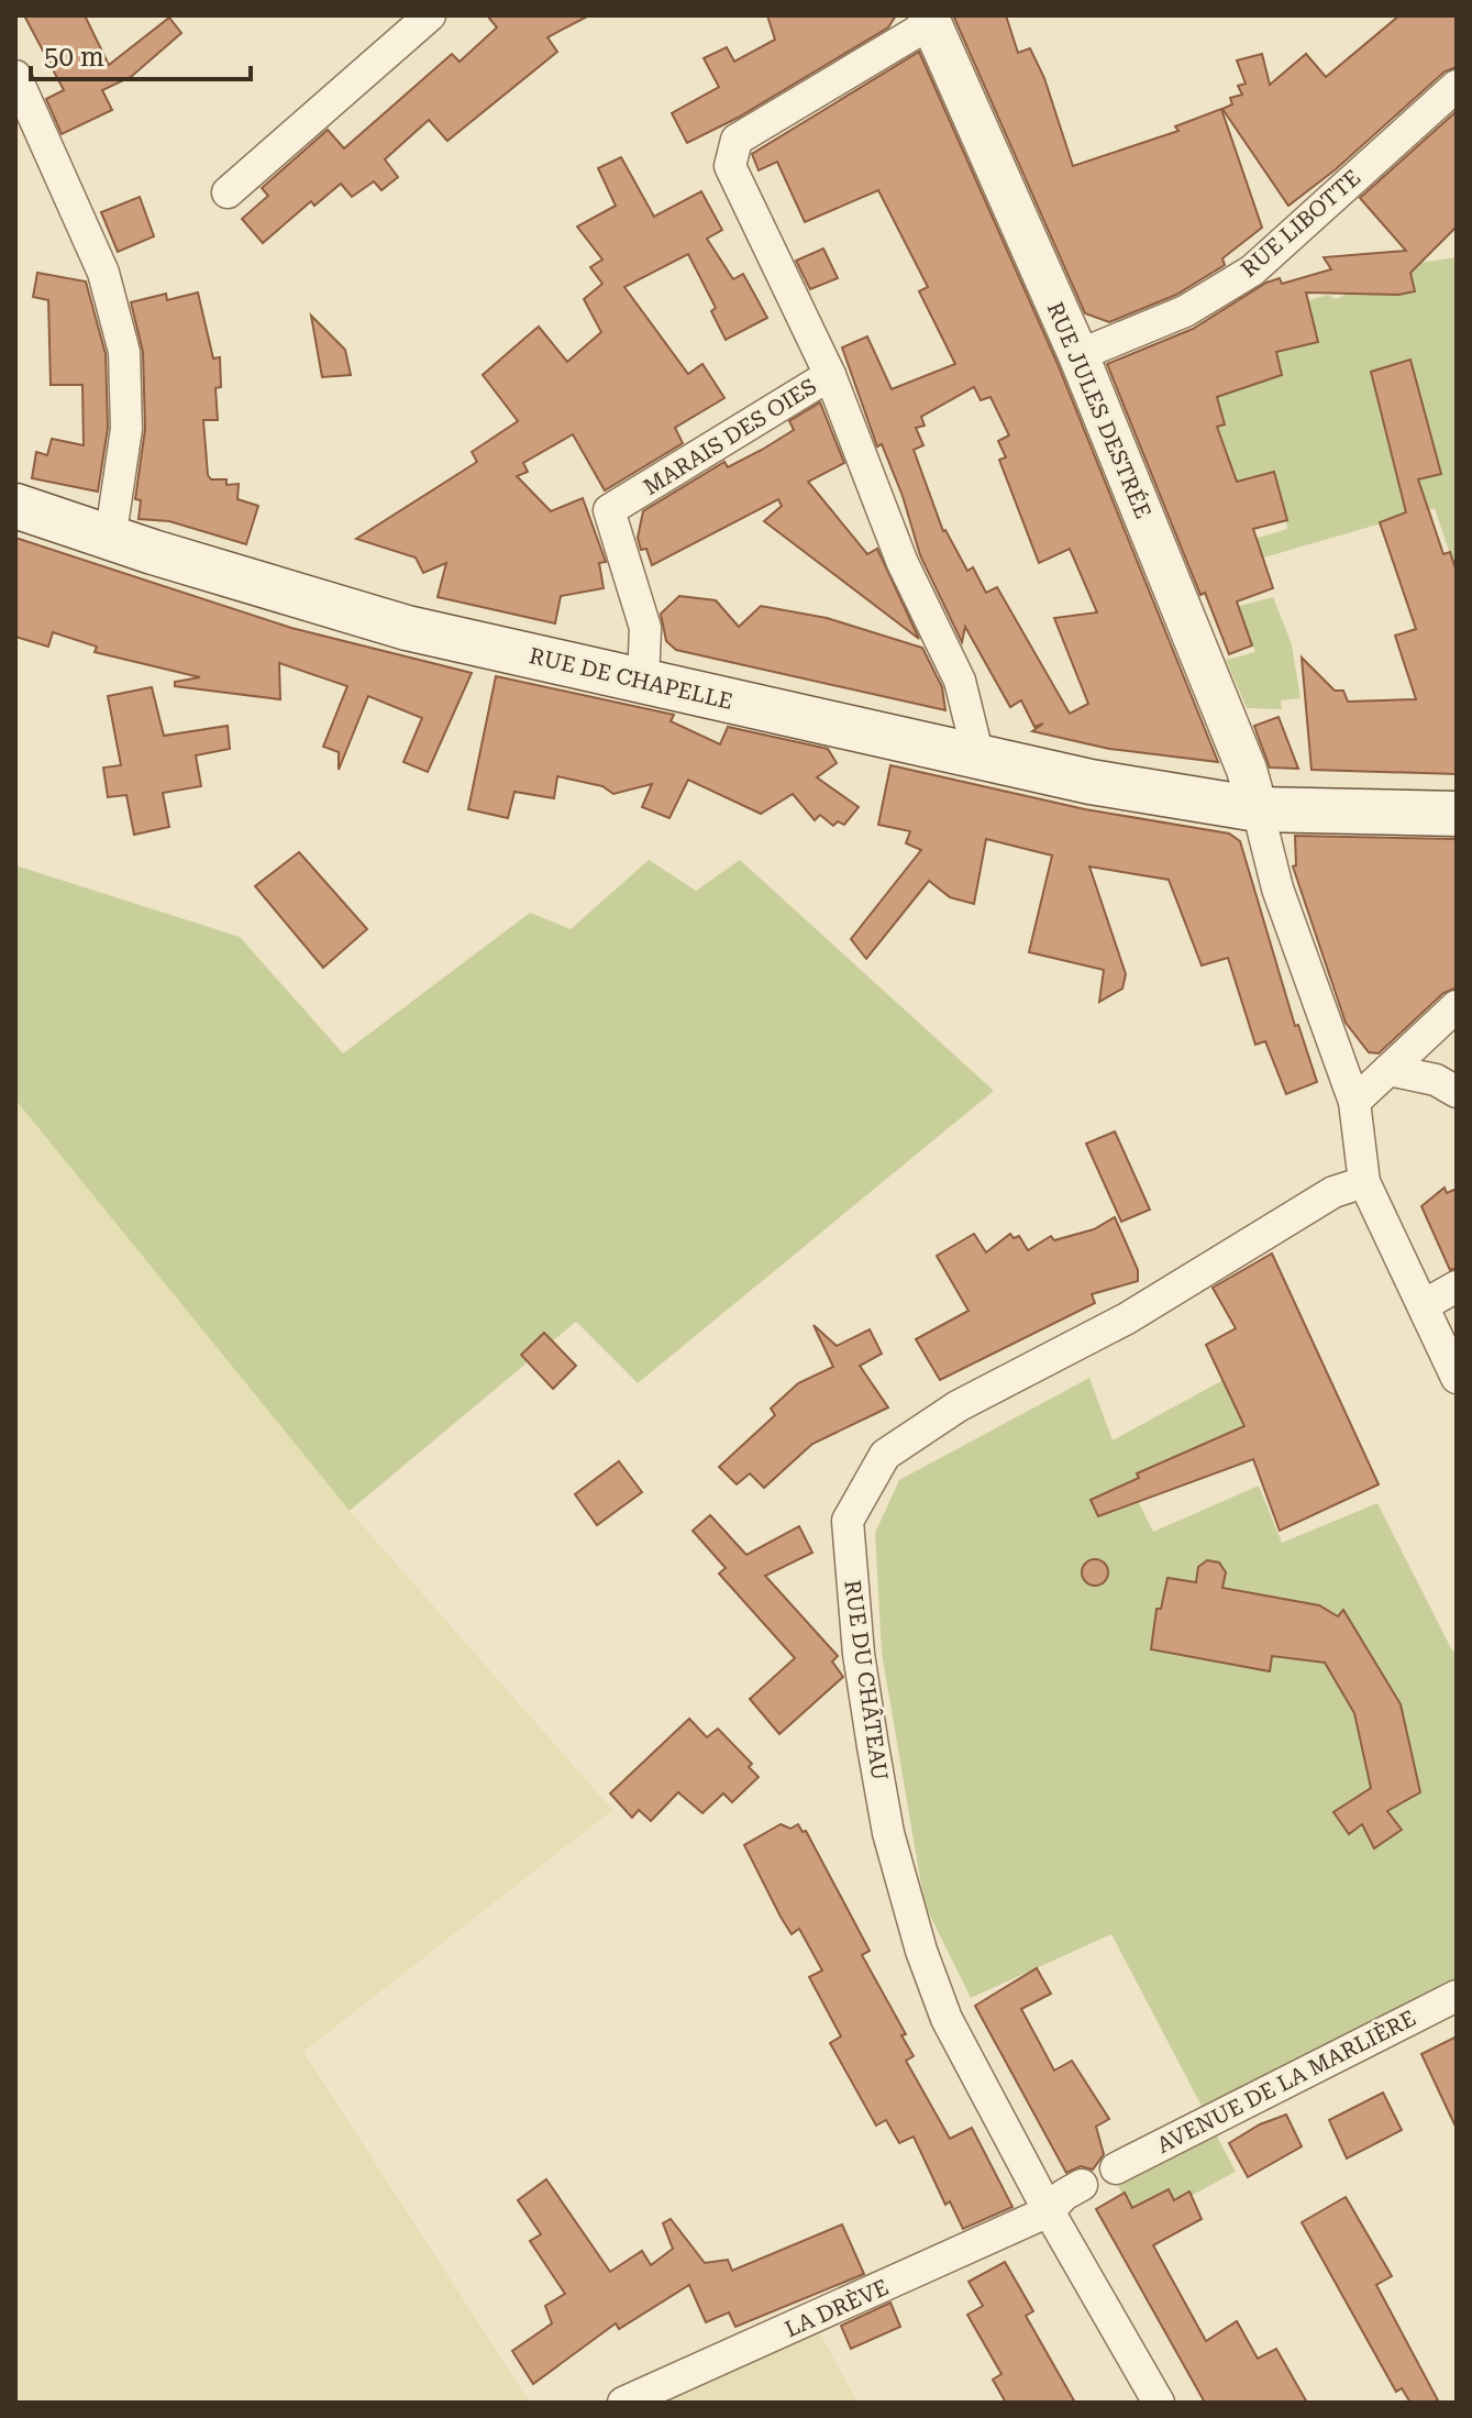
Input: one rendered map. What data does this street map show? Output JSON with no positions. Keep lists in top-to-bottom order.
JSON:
{
  "streets": {
    "main road": ["RUE DE CHAPELLE"],
    "street": [
      "RUE LIBOTTE",
      "RUE JULES DESTRÉE",
      "MARAIS DES OIES",
      "RUE DU CHÂTEAU",
      "AVENUE DE LA MARLIÈRE",
      "LA DRÈVE"
    ]
  },
  "crossings": [
    ["RUE LIBOTTE", "RUE JULES DESTRÉE"],
    ["RUE JULES DESTRÉE", "RUE DE CHAPELLE"],
    ["MARAIS DES OIES", "RUE DE CHAPELLE"],
    ["RUE DU CHÂTEAU", "LA DRÈVE"]
  ],
  "scale_bar": "50 m"
}
